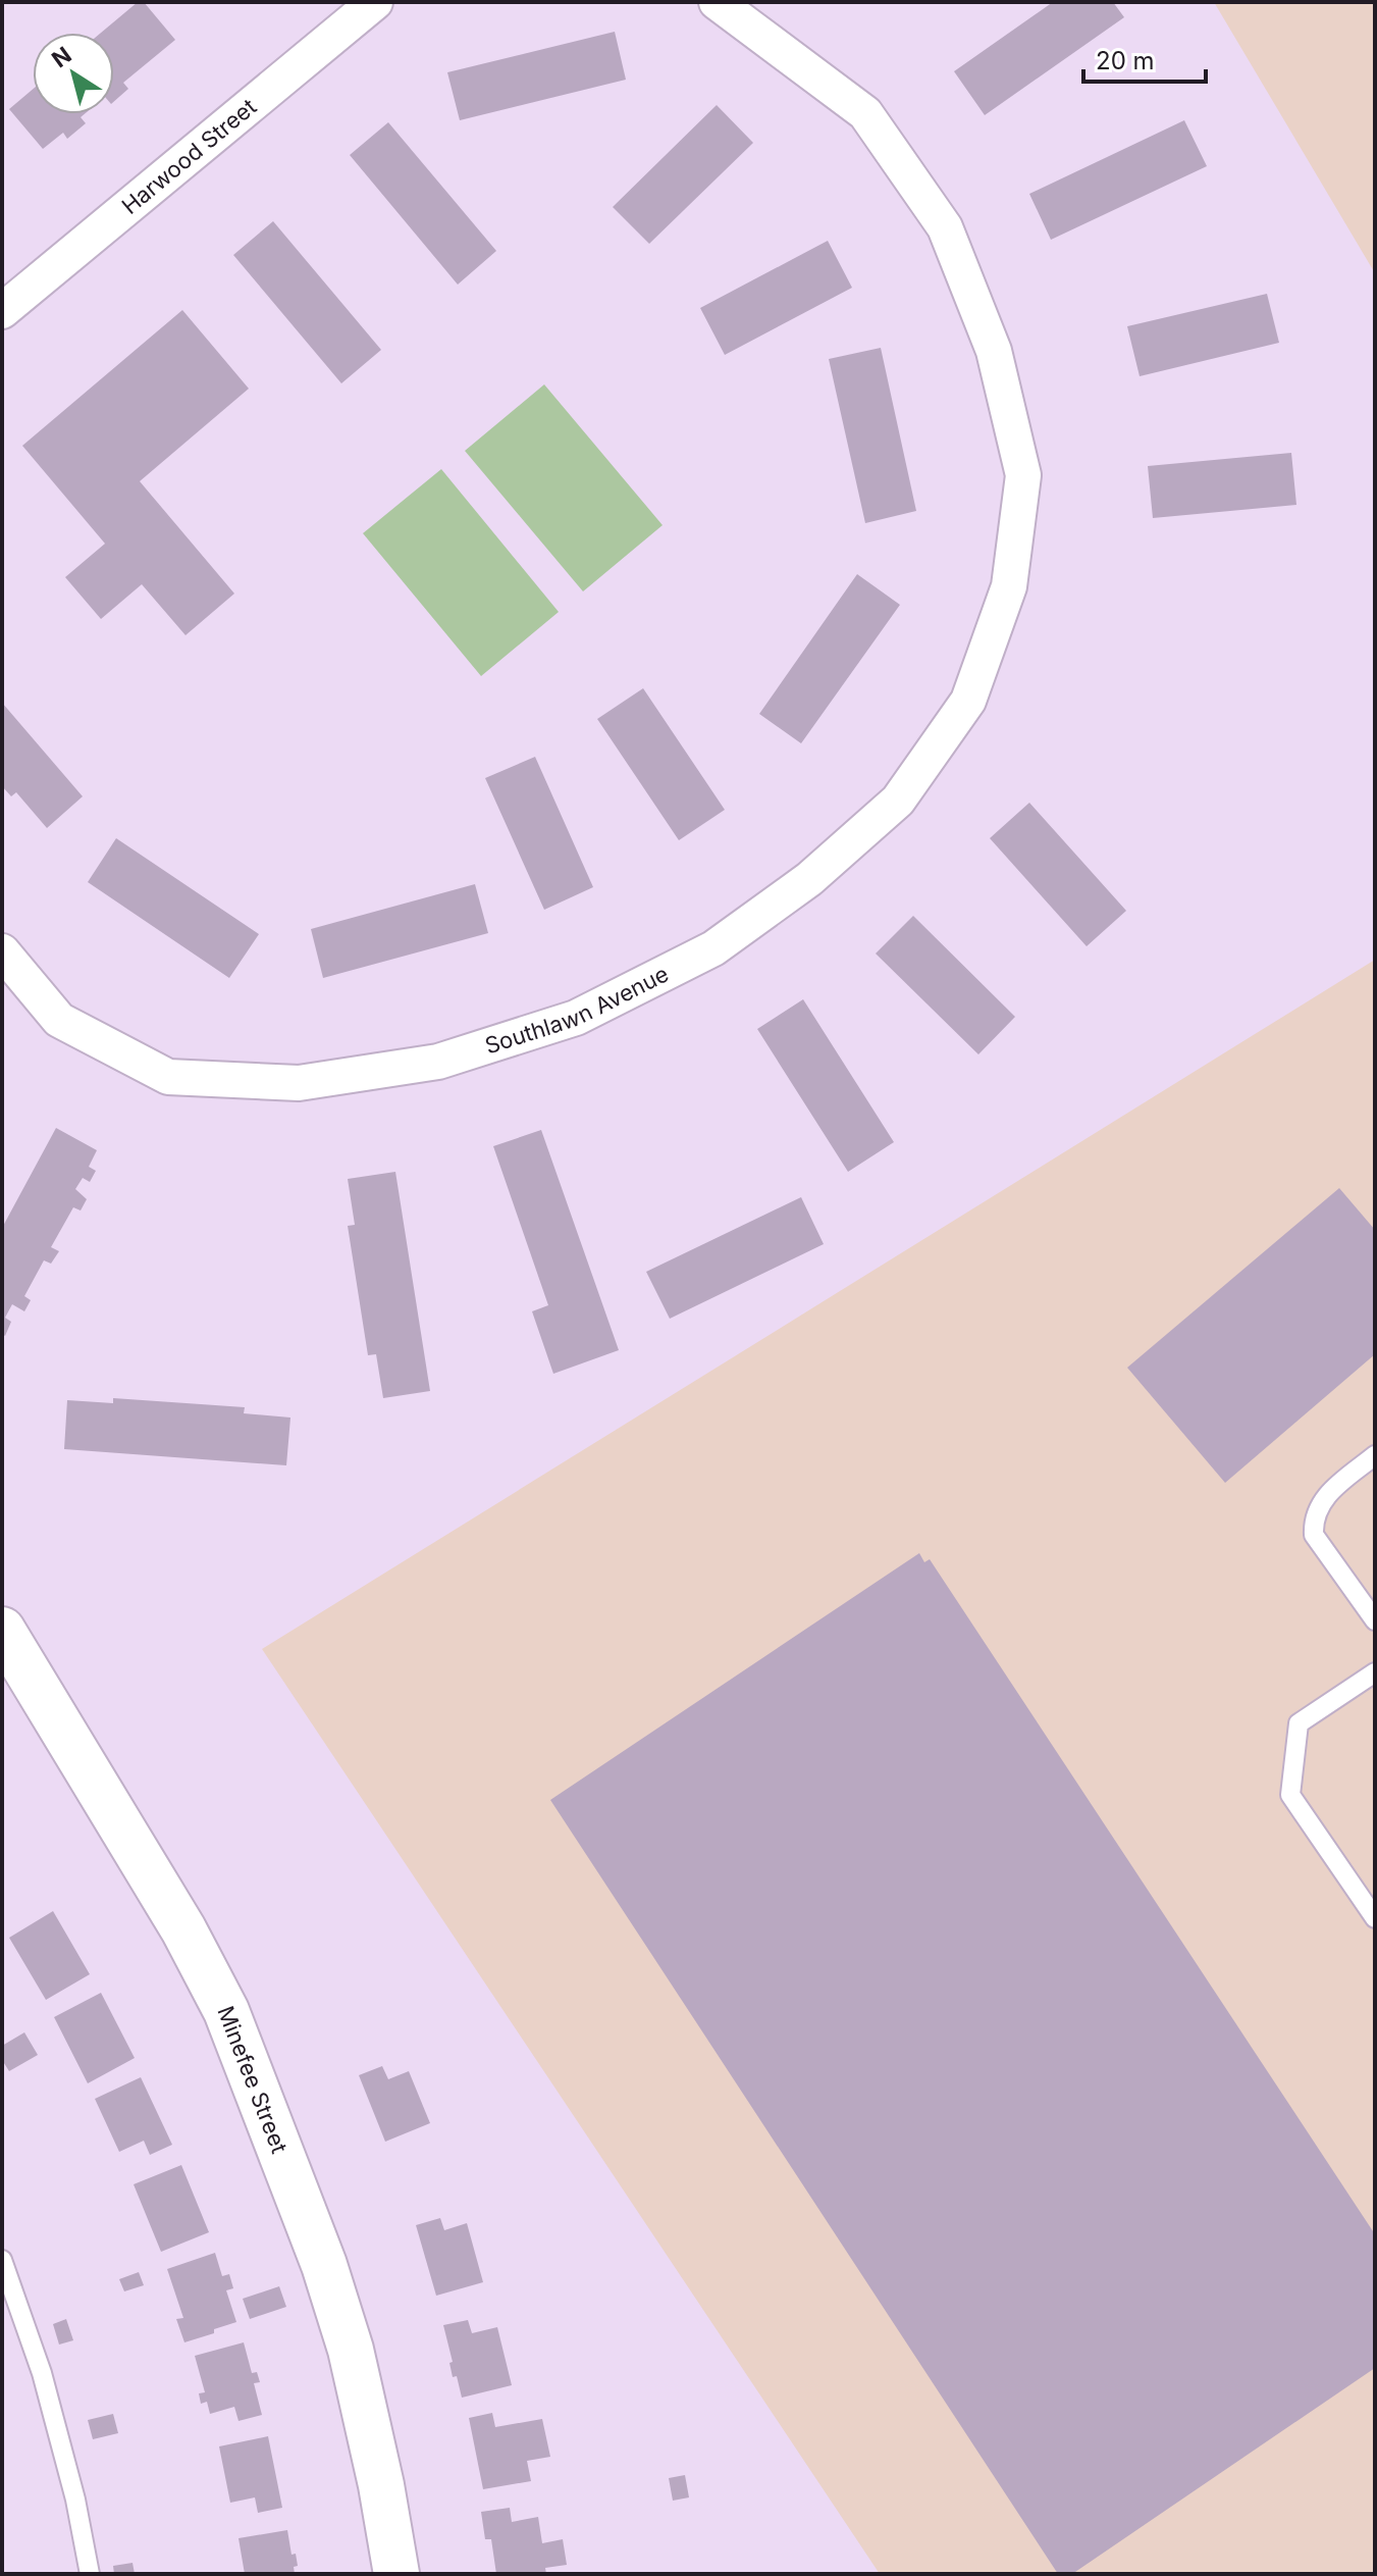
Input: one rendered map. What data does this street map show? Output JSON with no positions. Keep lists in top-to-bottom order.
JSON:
{
  "streets": {
    "street": ["Harwood Street", "Southlawn Avenue", "Minefee Street"]
  },
  "scale_bar": "20 m",
  "north": "top left"
}
